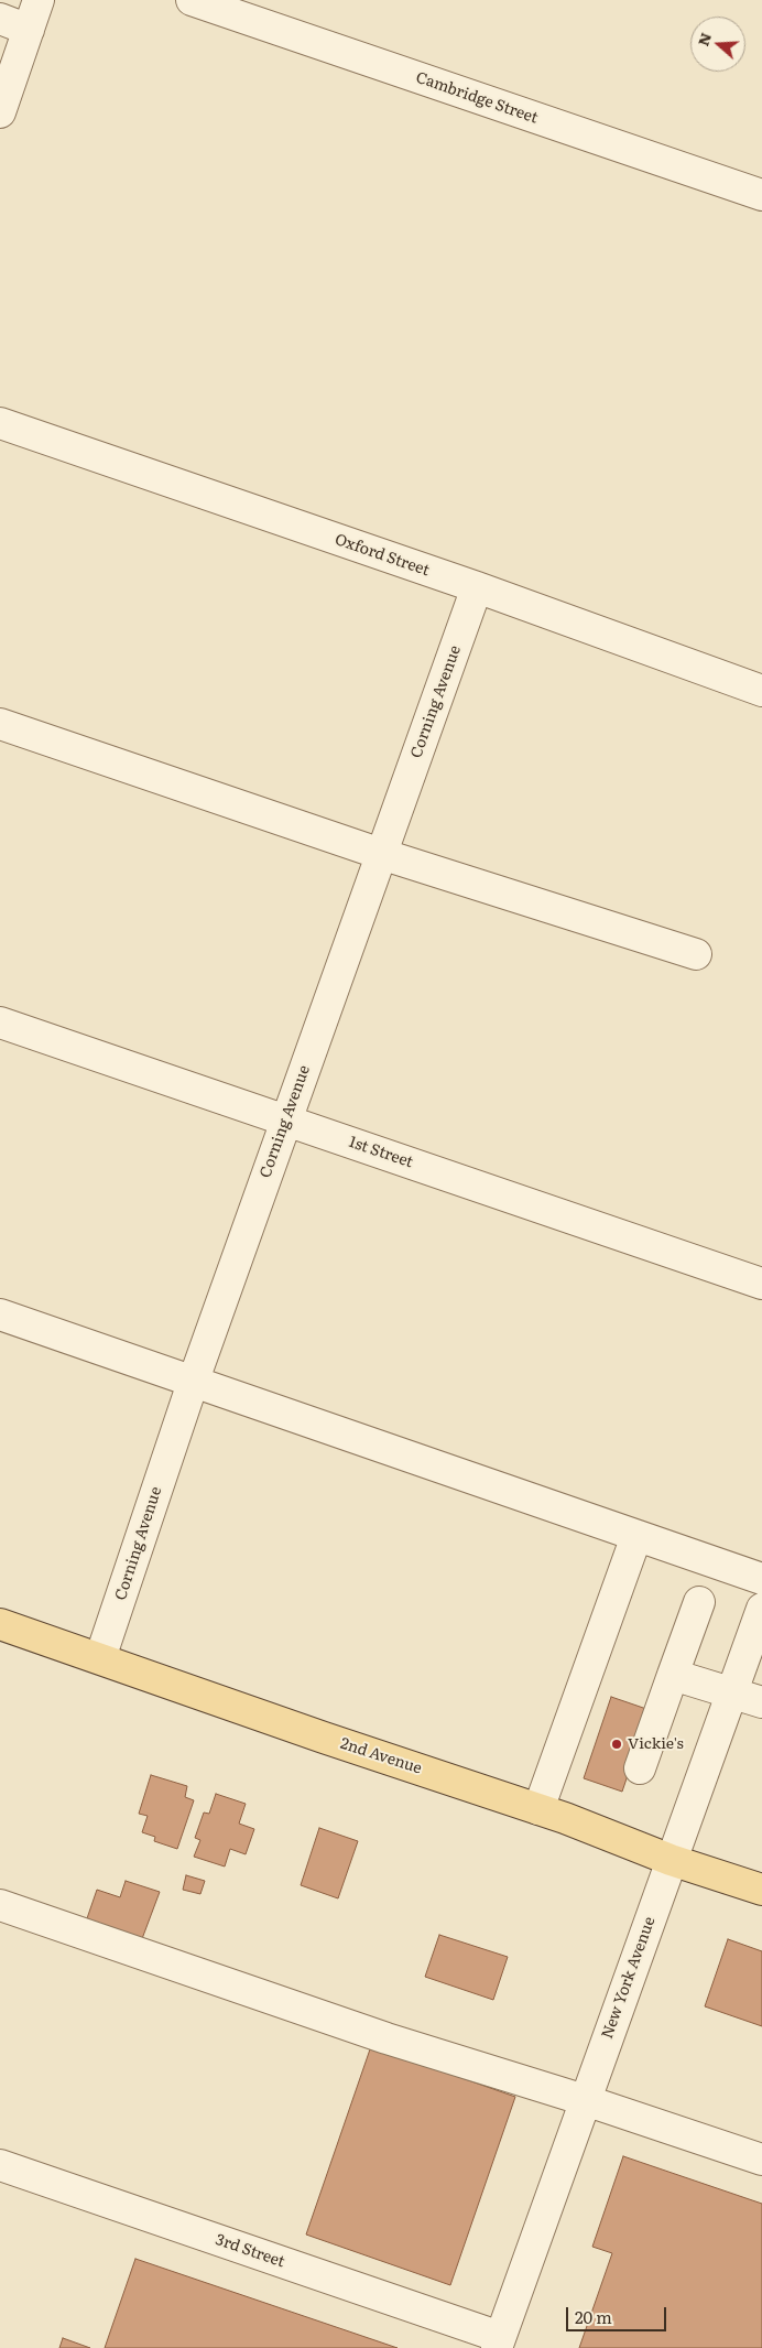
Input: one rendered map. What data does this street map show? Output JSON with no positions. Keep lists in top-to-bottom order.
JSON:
{
  "streets": {
    "main road": ["2nd Avenue"],
    "street": [
      "Cambridge Street",
      "Oxford Street",
      "Corning Avenue",
      "1st Street",
      "New York Avenue",
      "3rd Street"
    ]
  },
  "crossings": [
    ["Oxford Street", "Corning Avenue"],
    ["Corning Avenue", "1st Street"],
    ["Corning Avenue", "2nd Avenue"],
    ["2nd Avenue", "New York Avenue"],
    ["New York Avenue", "3rd Street"]
  ],
  "places": ["Vickie's"],
  "scale_bar": "20 m",
  "north": "left"
}
